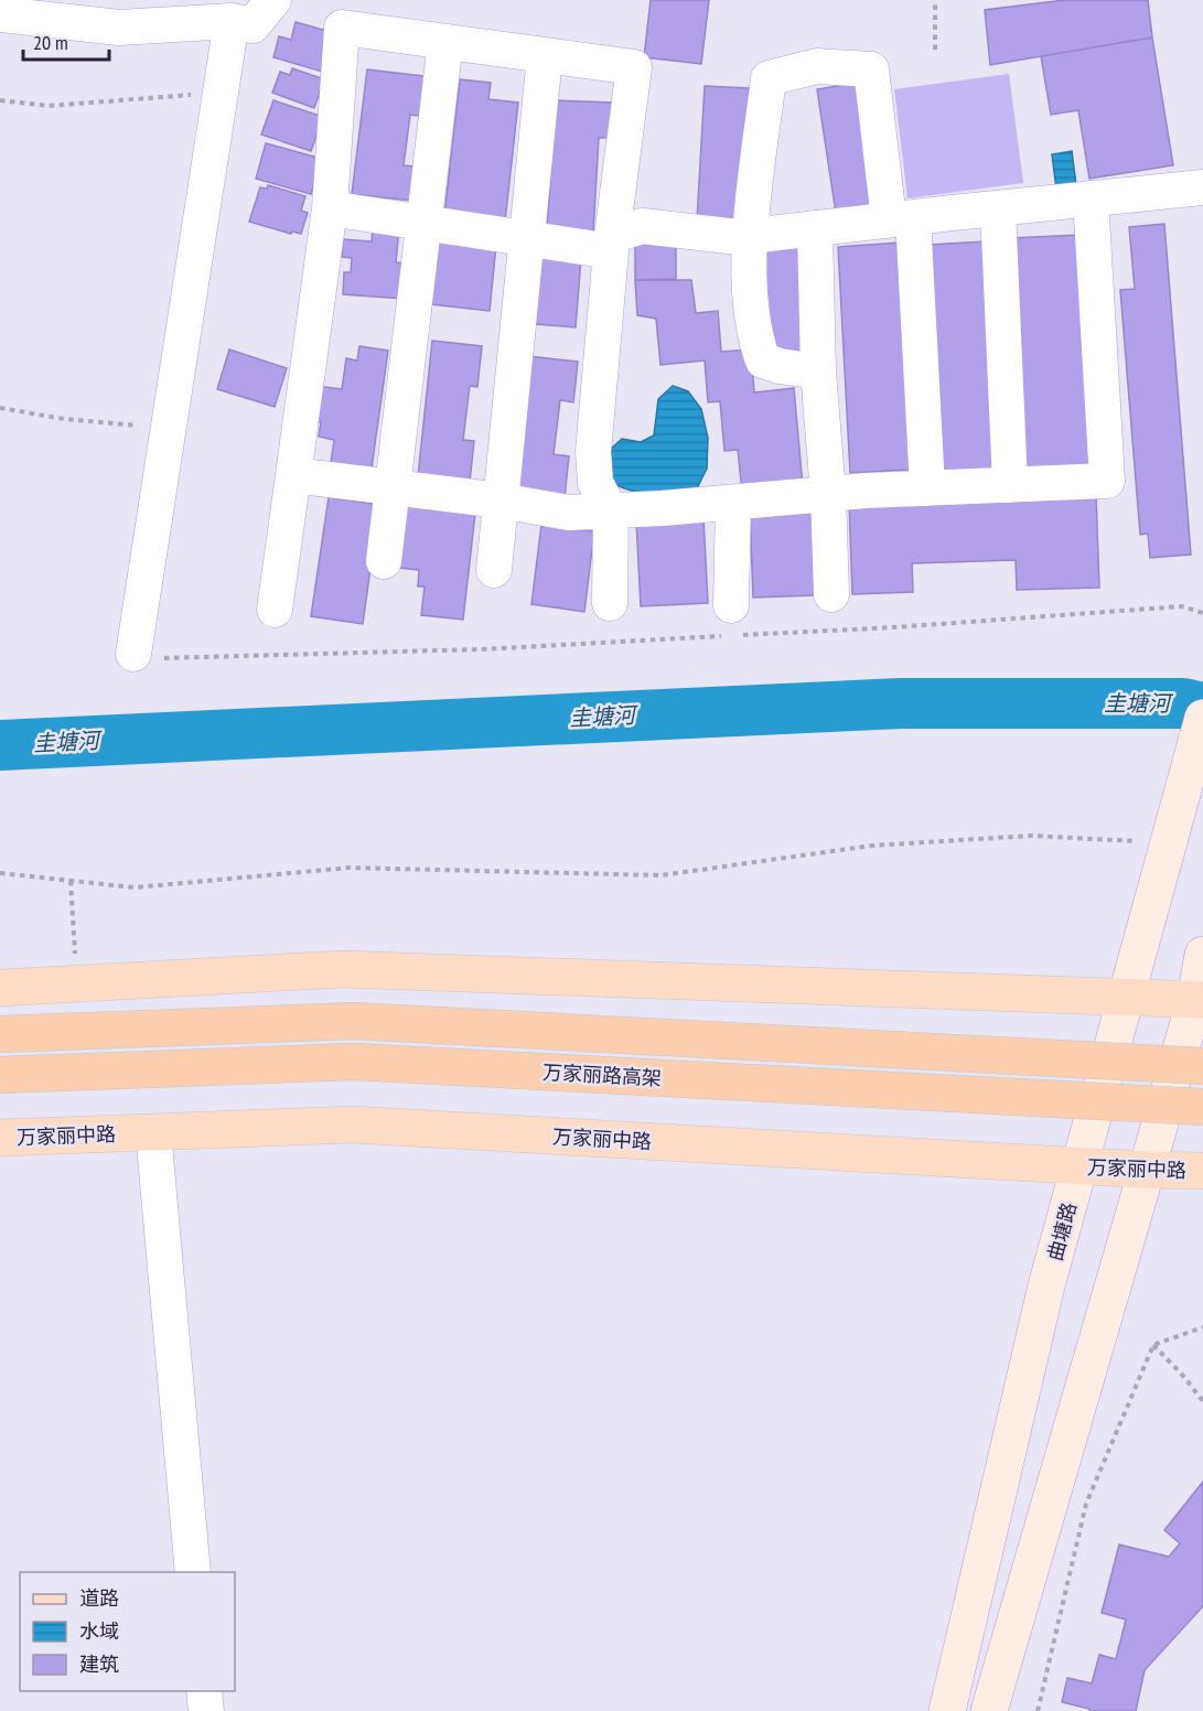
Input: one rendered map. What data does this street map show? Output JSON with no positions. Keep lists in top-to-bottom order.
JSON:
{
  "streets": {
    "highway": ["万家丽路高架"],
    "main road": ["万家丽中路", "曲塘路"]
  },
  "crossings": [
    ["万家丽中路", "曲塘路"]
  ],
  "water": ["圭塘河"],
  "legend": ["道路", "水域", "建筑"],
  "scale_bar": "20 m"
}
